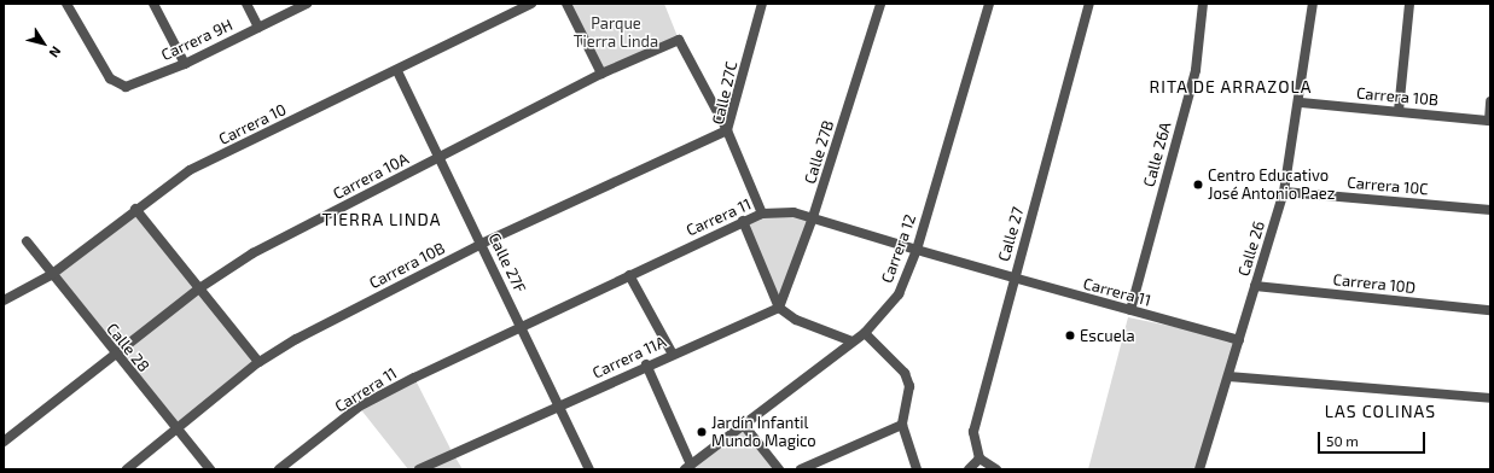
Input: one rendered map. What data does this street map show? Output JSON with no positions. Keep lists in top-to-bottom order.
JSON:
{
  "streets": {
    "street": [
      "Carrera 9H",
      "Calle 27C",
      "Carrera 10B",
      "Carrera 10",
      "Calle 27B",
      "Calle 26A",
      "Carrera 10A",
      "Carrera 10C",
      "Carrera 11",
      "Calle 27",
      "Carrera 12",
      "Calle 26",
      "Calle 27F",
      "Carrera 10D",
      "Calle 28",
      "Carrera 11A"
    ]
  },
  "crossings": [
    ["Calle 27C", "Carrera 10B"],
    ["Calle 27C", "Carrera 10A"],
    ["Calle 27C", "Carrera 11"],
    ["Carrera 10B", "Carrera 10A"],
    ["Carrera 10B", "Calle 26"],
    ["Carrera 10B", "Calle 27F"],
    ["Carrera 10B", "Calle 28"],
    ["Carrera 10", "Calle 27F"],
    ["Carrera 10", "Calle 28"],
    ["Calle 27B", "Carrera 11"],
    ["Calle 27B", "Carrera 11A"],
    ["Calle 26A", "Carrera 11"],
    ["Carrera 10A", "Calle 27F"],
    ["Carrera 10A", "Calle 28"],
    ["Carrera 10C", "Calle 26"],
    ["Carrera 11", "Calle 27"],
    ["Carrera 11", "Carrera 12"],
    ["Carrera 11", "Calle 26"],
    ["Carrera 11", "Calle 27F"],
    ["Calle 26", "Carrera 10D"],
    ["Calle 27F", "Carrera 11A"]
  ],
  "districts": ["RITA DE ARRAZOLA", "TIERRA LINDA", "LAS COLINAS"],
  "parks": ["Parque Tierra Linda"],
  "places": ["Centro Educativo José Antonio Paez", "Escuela", "Jardín Infantil Mundo Magico"],
  "scale_bar": "50 m",
  "north": "bottom right"
}
